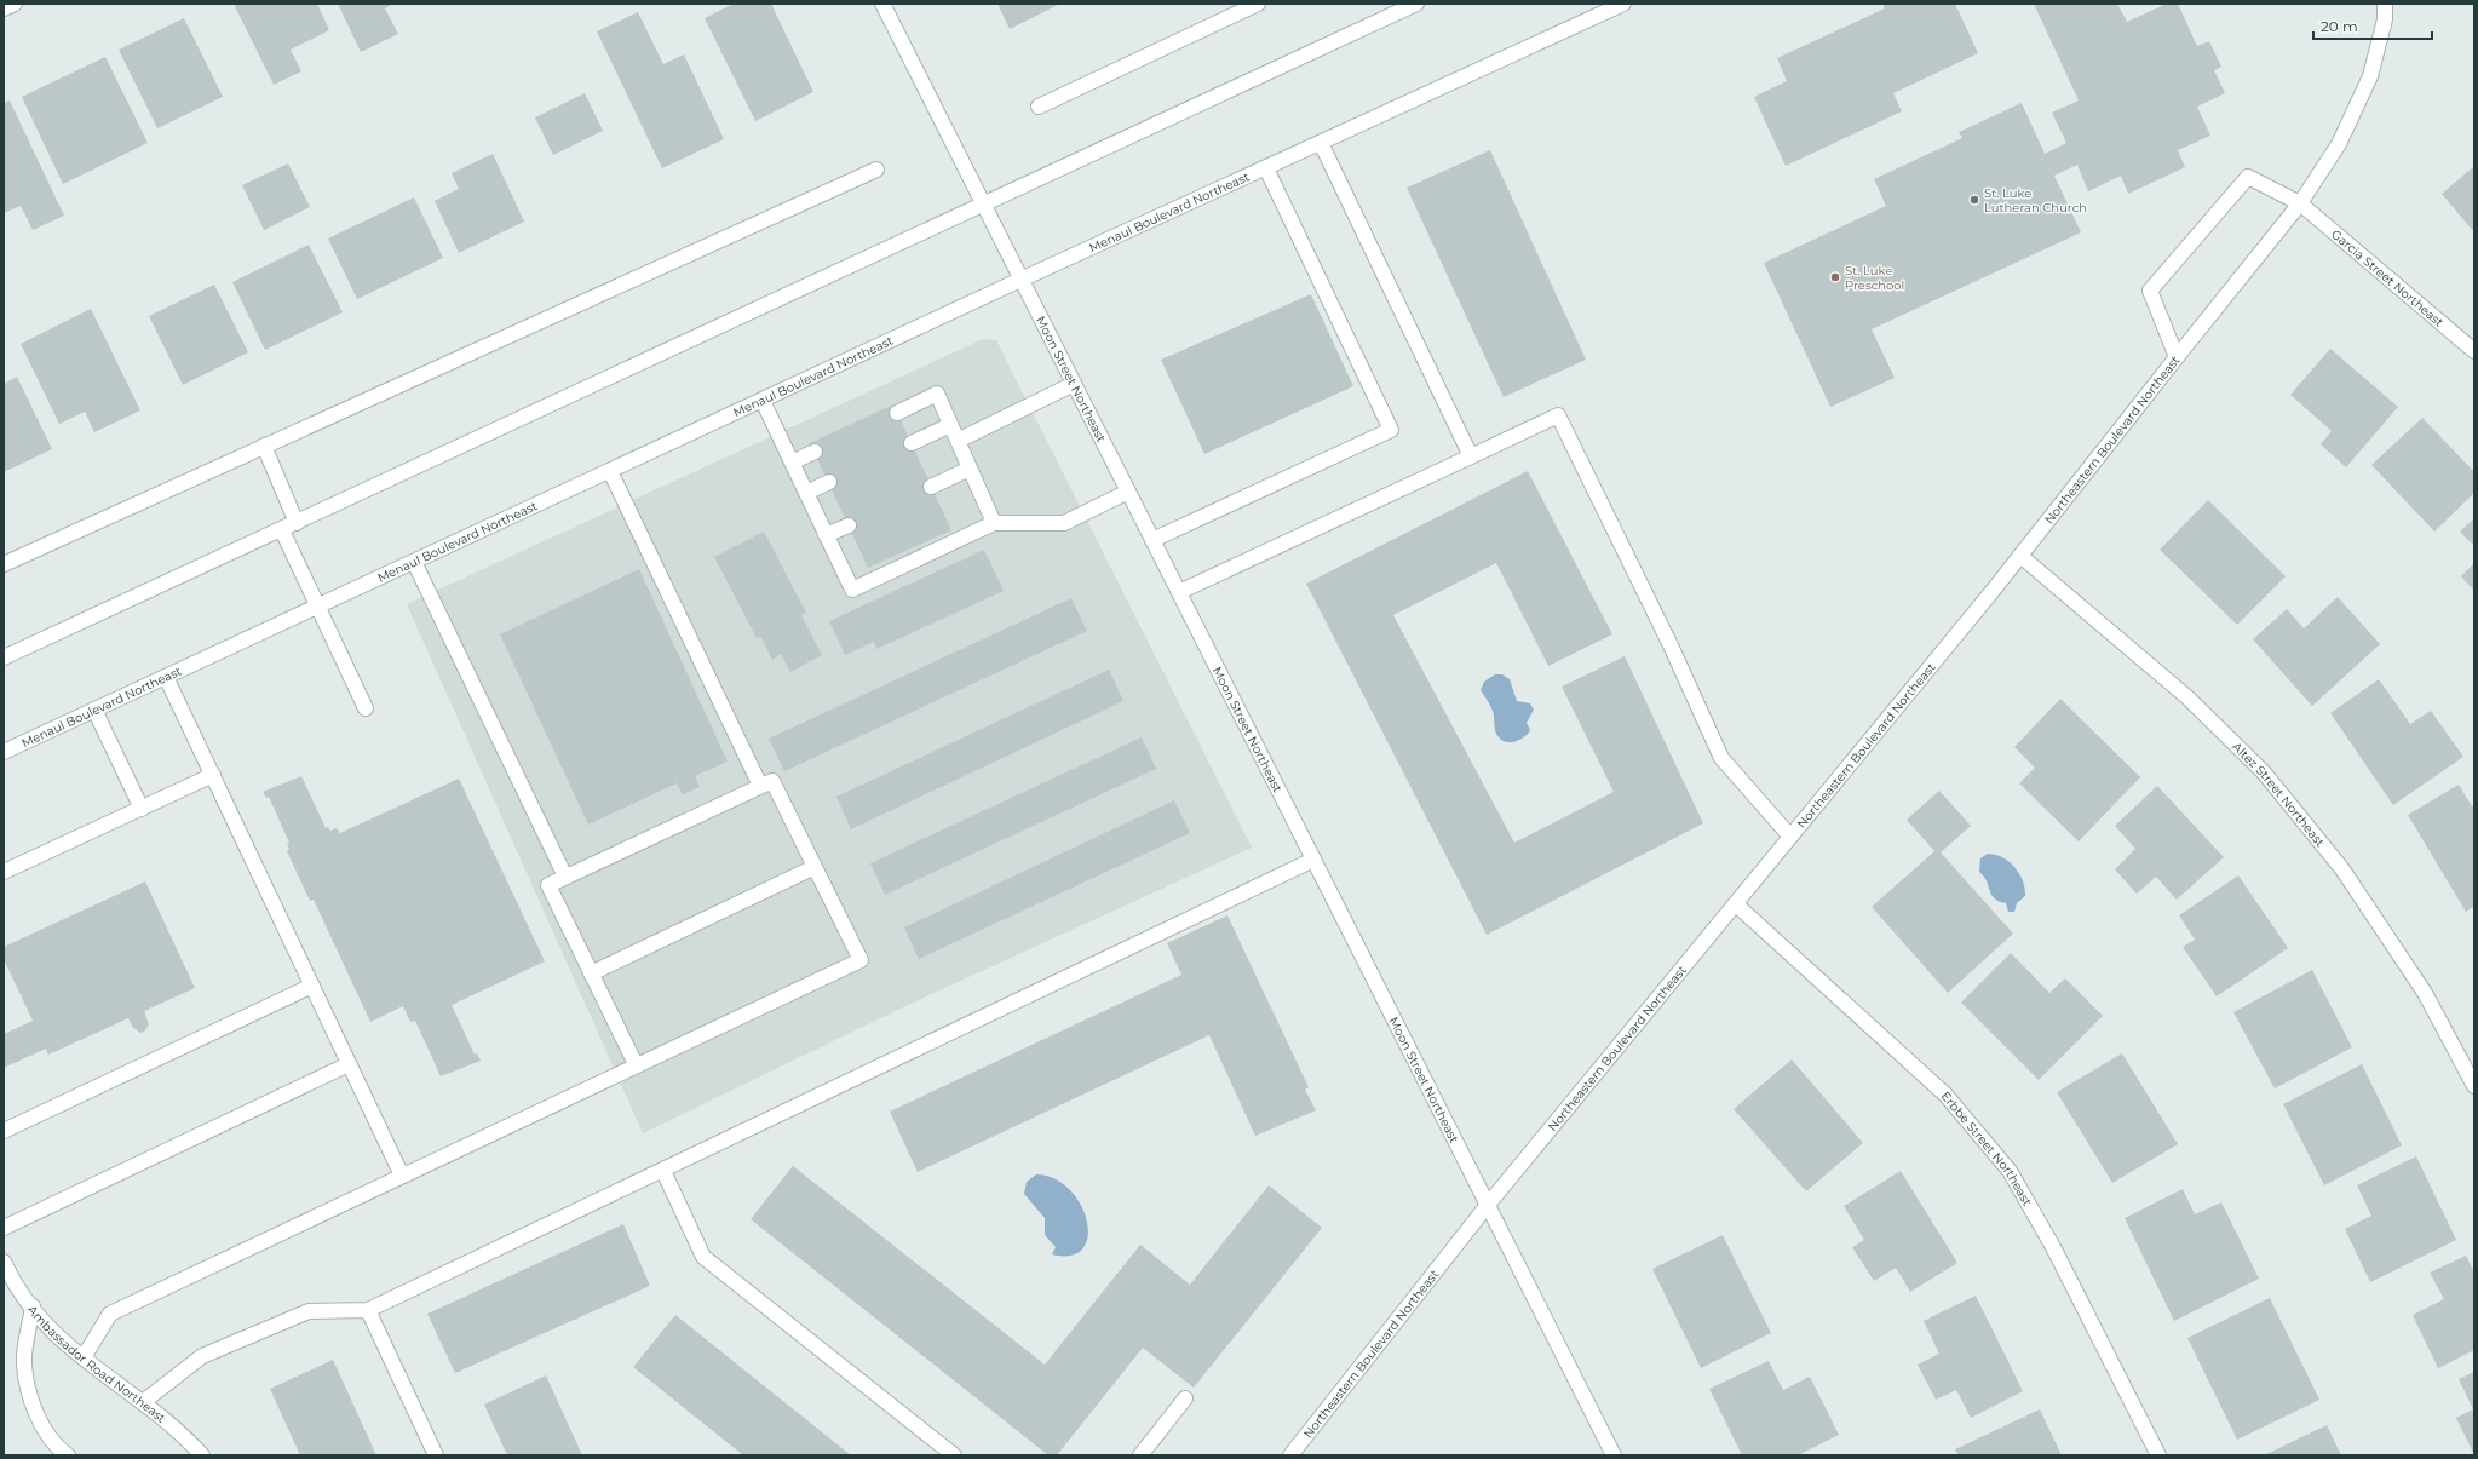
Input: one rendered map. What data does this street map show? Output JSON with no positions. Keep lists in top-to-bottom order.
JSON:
{
  "streets": {
    "street": [
      "Menaul Boulevard Northeast",
      "Garcia Street Northeast",
      "Moon Street Northeast",
      "Northeastern Boulevard Northeast",
      "Altez Street Northeast",
      "Erbbe Street Northeast",
      "Ambassador Road Northeast"
    ]
  },
  "crossings": [
    ["Menaul Boulevard Northeast", "Moon Street Northeast"],
    ["Garcia Street Northeast", "Northeastern Boulevard Northeast"],
    ["Moon Street Northeast", "Northeastern Boulevard Northeast"],
    ["Northeastern Boulevard Northeast", "Altez Street Northeast"],
    ["Northeastern Boulevard Northeast", "Erbbe Street Northeast"]
  ],
  "places": ["St. Luke Lutheran Church", "St. Luke Preschool"],
  "scale_bar": "20 m"
}
